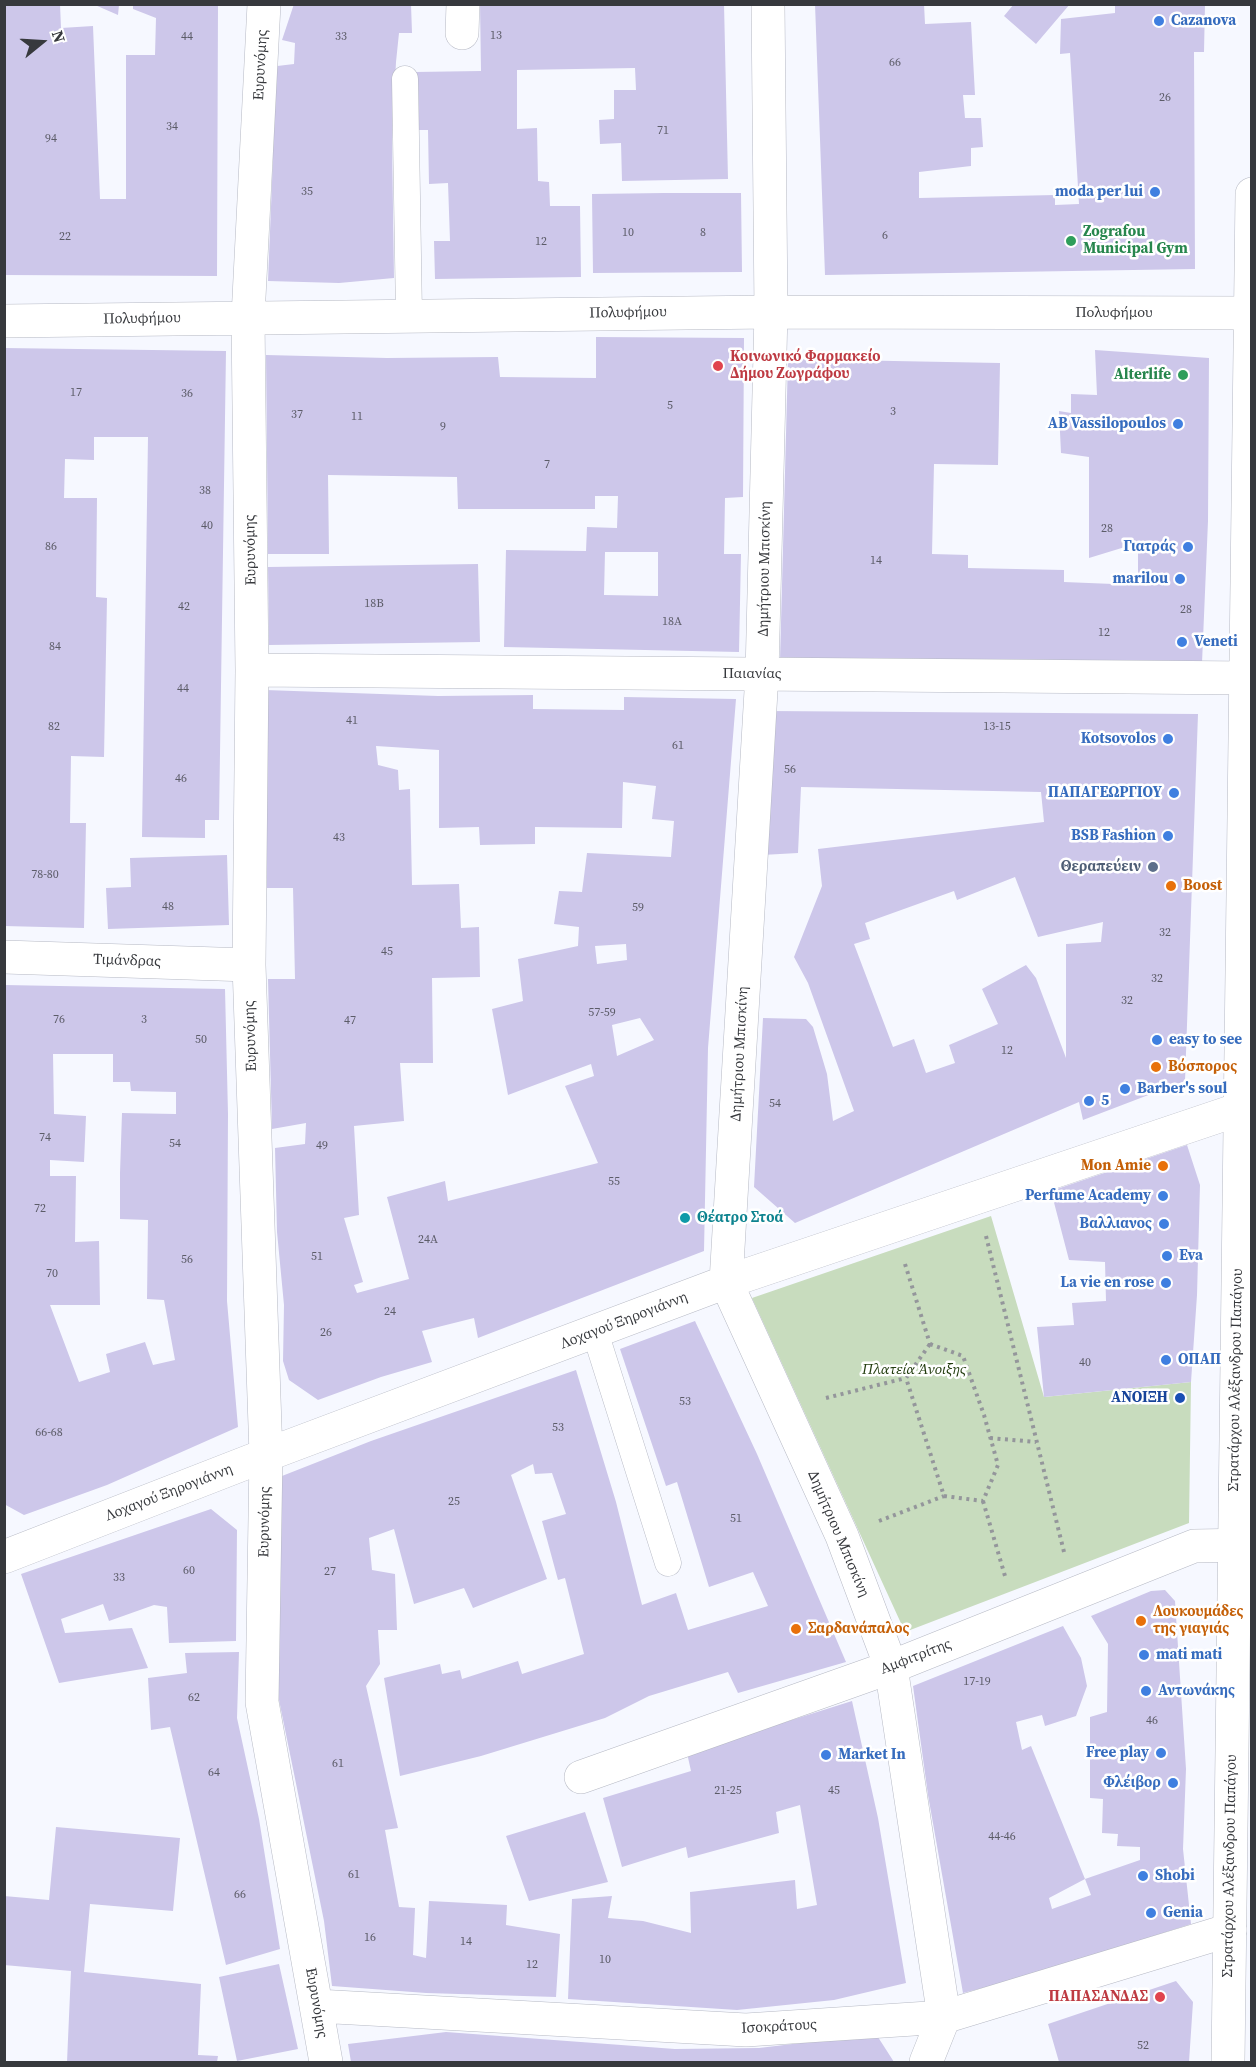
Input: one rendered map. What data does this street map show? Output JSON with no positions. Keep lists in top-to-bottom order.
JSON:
{
  "streets": {
    "street": [
      "Ευρυνόμης",
      "Πολυφήμου",
      "Δημήτριου Μπισκίνη",
      "Παιανίας",
      "Τιμάνδρας",
      "Λοχαγού Ξηρογιάννη",
      "Στρατάρχου Αλέξανδρου Παπάγου",
      "Αμφιτρίτης",
      "Ισοκράτους"
    ]
  },
  "crossings": [
    ["Ευρυνόμης", "Πολυφήμου"],
    ["Ευρυνόμης", "Παιανίας"],
    ["Ευρυνόμης", "Τιμάνδρας"],
    ["Ευρυνόμης", "Λοχαγού Ξηρογιάννη"],
    ["Ευρυνόμης", "Ισοκράτους"],
    ["Πολυφήμου", "Δημήτριου Μπισκίνη"],
    ["Πολυφήμου", "Στρατάρχου Αλέξανδρου Παπάγου"],
    ["Δημήτριου Μπισκίνη", "Παιανίας"],
    ["Δημήτριου Μπισκίνη", "Λοχαγού Ξηρογιάννη"],
    ["Δημήτριου Μπισκίνη", "Αμφιτρίτης"],
    ["Δημήτριου Μπισκίνη", "Ισοκράτους"],
    ["Παιανίας", "Στρατάρχου Αλέξανδρου Παπάγου"],
    ["Λοχαγού Ξηρογιάννη", "Στρατάρχου Αλέξανδρου Παπάγου"],
    ["Στρατάρχου Αλέξανδρου Παπάγου", "Αμφιτρίτης"],
    ["Στρατάρχου Αλέξανδρου Παπάγου", "Ισοκράτους"]
  ],
  "parks": ["Πλατεία Άνοιξης"],
  "places": [
    "Cazanova",
    "moda per lui",
    "Zografou Municipal Gym",
    "Κοινωνικό Φαρμακείο Δήμου Ζωγράφου",
    "Alterlife",
    "AB Vassilopoulos",
    "Γιατράς",
    "marilou",
    "Veneti",
    "Kotsovolos",
    "ΠΑΠΑΓΕΩΡΓΙΟΥ",
    "BSB Fashion",
    "Θεραπεύειν",
    "Boost",
    "easy to see",
    "Βόσπορος",
    "Barber's soul",
    "5",
    "Mon Amie",
    "Perfume Academy",
    "Θέατρο Στοά",
    "Βαλλιανος",
    "Eva",
    "La vie en rose",
    "ΟΠΑΠ",
    "ΑΝΟΙΞΗ",
    "Λουκουμάδες της γιαγιάς",
    "Σαρδανάπαλος",
    "mati mati",
    "Αντωνάκης",
    "Free play",
    "Market In",
    "Φλέιβορ",
    "Shobi",
    "Genia",
    "ΠΑΠΑΣΑΝΔΑΣ"
  ],
  "house_numbers": [
    "13",
    "44",
    "33",
    "66",
    "26",
    "34",
    "71",
    "94",
    "35",
    "10",
    "8",
    "6",
    "22",
    "12",
    "17",
    "36",
    "5",
    "3",
    "37",
    "11",
    "9",
    "7",
    "38",
    "40",
    "28",
    "86",
    "14",
    "18Β",
    "42",
    "28",
    "18Α",
    "12",
    "84",
    "44",
    "41",
    "82",
    "13-15",
    "61",
    "56",
    "46",
    "43",
    "78-80",
    "48",
    "59",
    "32",
    "45",
    "32",
    "32",
    "57-59",
    "76",
    "3",
    "47",
    "50",
    "12",
    "54",
    "74",
    "54",
    "49",
    "55",
    "72",
    "24A",
    "51",
    "56",
    "70",
    "24",
    "26",
    "40",
    "53",
    "53",
    "66-68",
    "25",
    "51",
    "60",
    "27",
    "33",
    "17-19",
    "62",
    "46",
    "61",
    "64",
    "21-25",
    "45",
    "44-46",
    "61",
    "66",
    "16",
    "14",
    "10",
    "12",
    "52"
  ],
  "north": "right"
}
